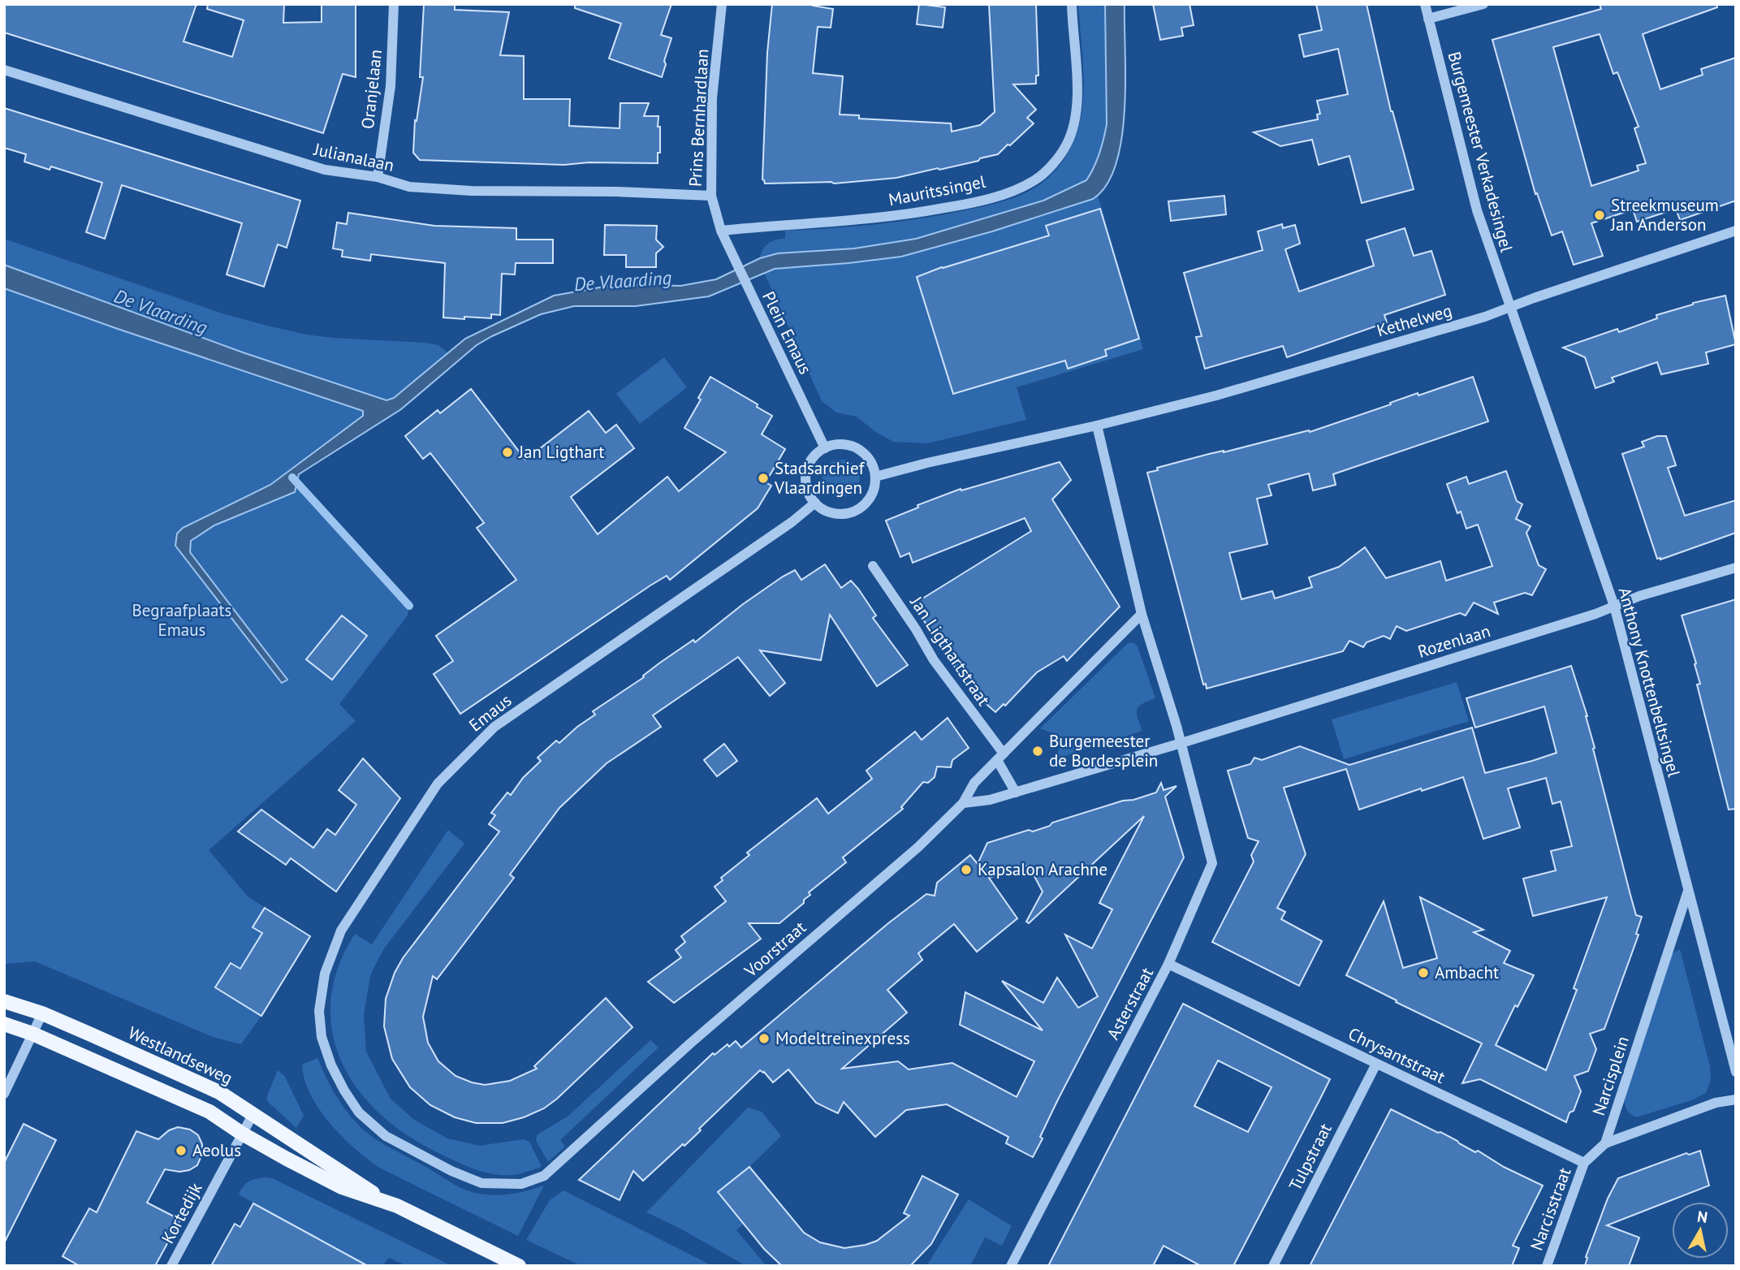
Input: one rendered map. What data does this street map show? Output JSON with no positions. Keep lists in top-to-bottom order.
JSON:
{
  "streets": {
    "main road": ["Westlandseweg"],
    "street": [
      "Oranjelaan",
      "Prins Bernhardlaan",
      "Burgemeester Verkadesingel",
      "Julianalaan",
      "Mauritssingel",
      "Kethelweg",
      "Plein Emaus",
      "Rozenlaan",
      "Jan Ligthartstraat",
      "Anthony Knottenbeltsingel",
      "Emaus",
      "Voorstraat",
      "Asterstraat",
      "Chrysantstraat",
      "Narcisplein",
      "Tulpstraat",
      "Narcisstraat",
      "Kortedijk"
    ]
  },
  "crossings": [
    ["Oranjelaan", "Julianalaan"],
    ["Prins Bernhardlaan", "Julianalaan"],
    ["Prins Bernhardlaan", "Mauritssingel"],
    ["Prins Bernhardlaan", "Plein Emaus"],
    ["Burgemeester Verkadesingel", "Kethelweg"],
    ["Burgemeester Verkadesingel", "Anthony Knottenbeltsingel"],
    ["Mauritssingel", "Plein Emaus"],
    ["Kethelweg", "Anthony Knottenbeltsingel"],
    ["Plein Emaus", "Emaus"],
    ["Rozenlaan", "Anthony Knottenbeltsingel"],
    ["Rozenlaan", "Asterstraat"],
    ["Jan Ligthartstraat", "Voorstraat"],
    ["Anthony Knottenbeltsingel", "Narcisplein"],
    ["Emaus", "Voorstraat"],
    ["Asterstraat", "Chrysantstraat"],
    ["Westlandseweg", "Kortedijk"],
    ["Chrysantstraat", "Tulpstraat"],
    ["Chrysantstraat", "Narcisstraat"]
  ],
  "water": ["De Vlaarding"],
  "parks": ["Begraafplaats Emaus"],
  "places": [
    "Streekmuseum Jan Anderson",
    "Jan Ligthart",
    "Stadsarchief Vlaardingen",
    "Burgemeester de Bordesplein",
    "Kapsalon Arachne",
    "Ambacht",
    "Modeltreinexpress",
    "Aeolus"
  ],
  "north": "top"
}
